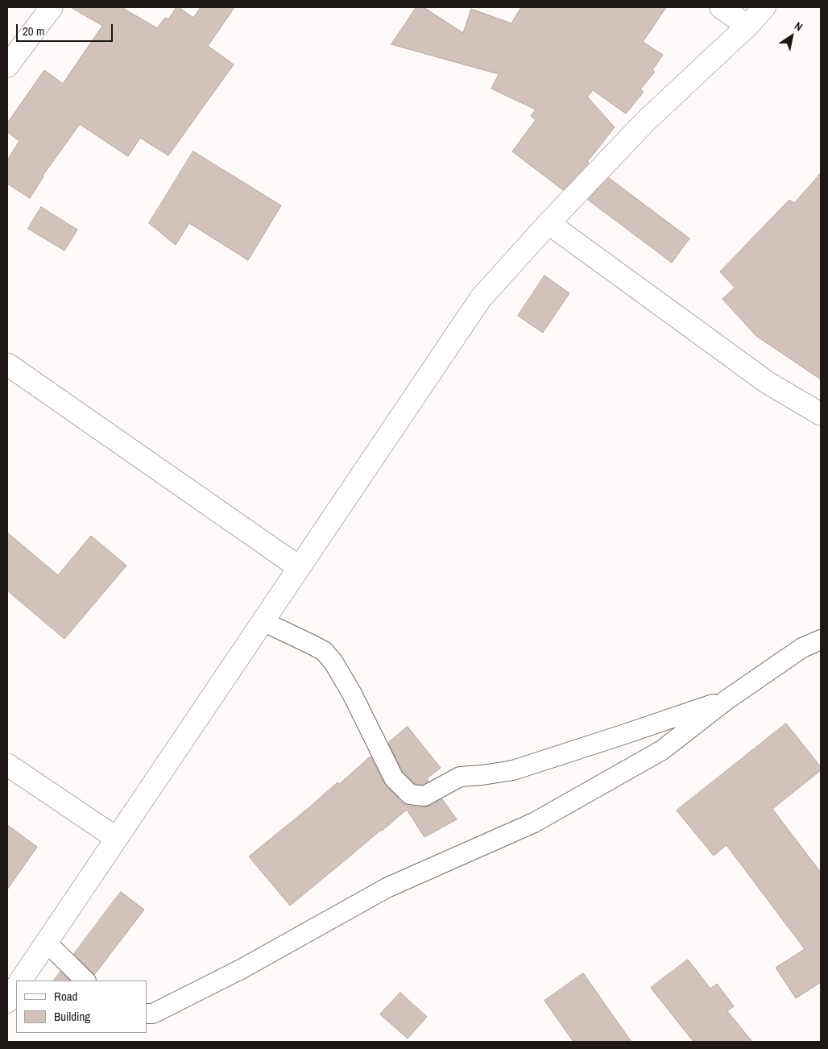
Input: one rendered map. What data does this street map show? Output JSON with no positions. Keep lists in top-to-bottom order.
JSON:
{
  "legend": ["Road", "Building"],
  "scale_bar": "20 m",
  "north": "top right"
}
